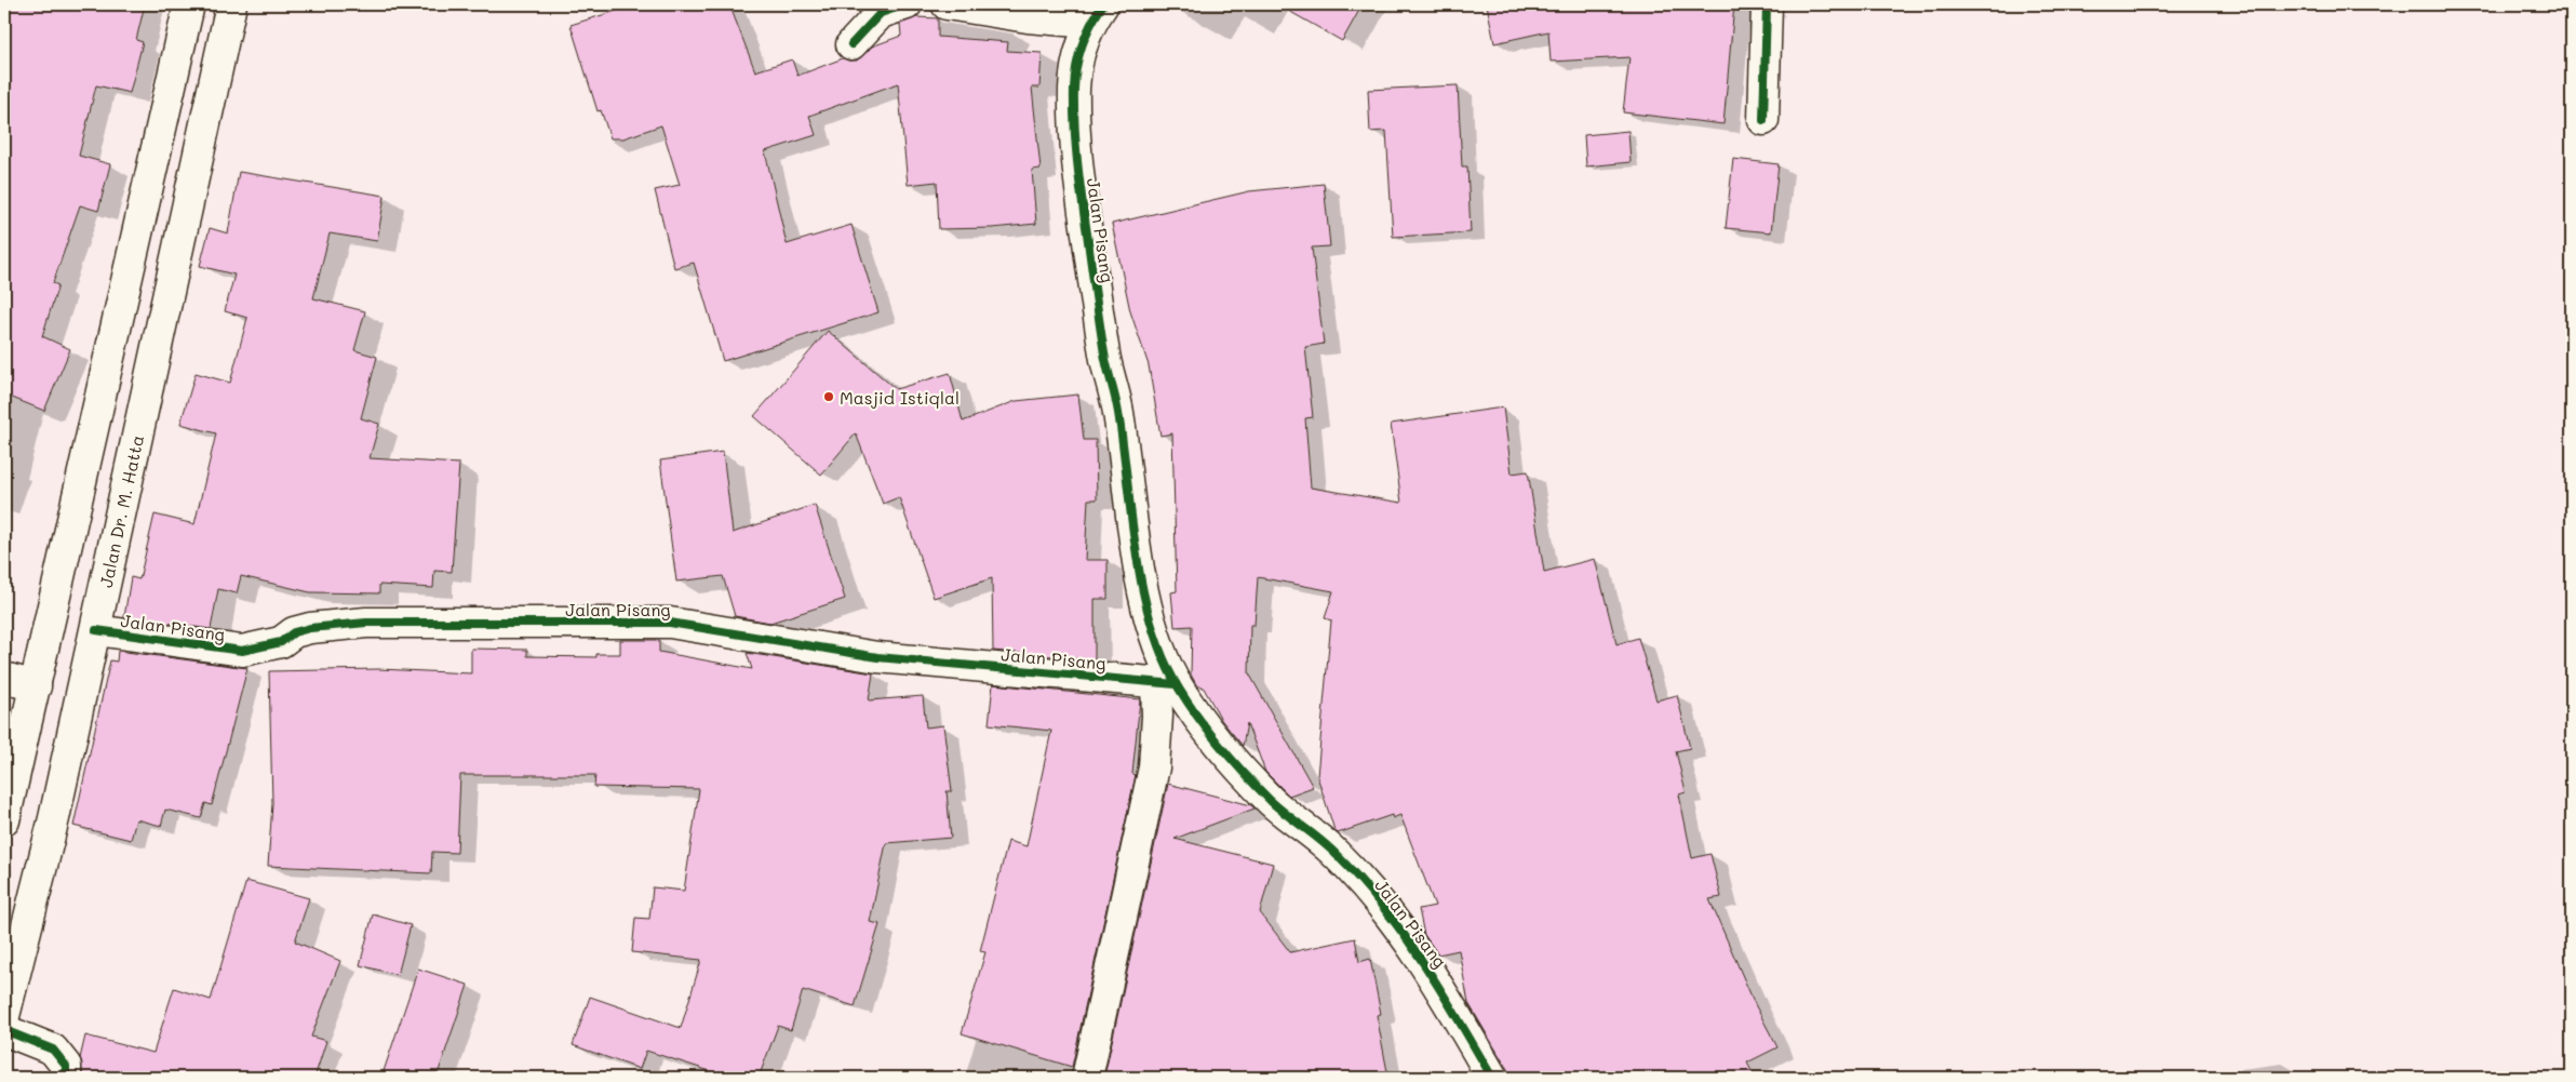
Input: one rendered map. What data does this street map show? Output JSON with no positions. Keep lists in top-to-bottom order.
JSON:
{
  "streets": {
    "street": ["Jalan Pisang", "Jalan Dr. M. Hatta"]
  },
  "crossings": [
    ["Jalan Pisang", "Jalan Dr. M. Hatta"]
  ],
  "places": ["Masjid Istiqlal"]
}
